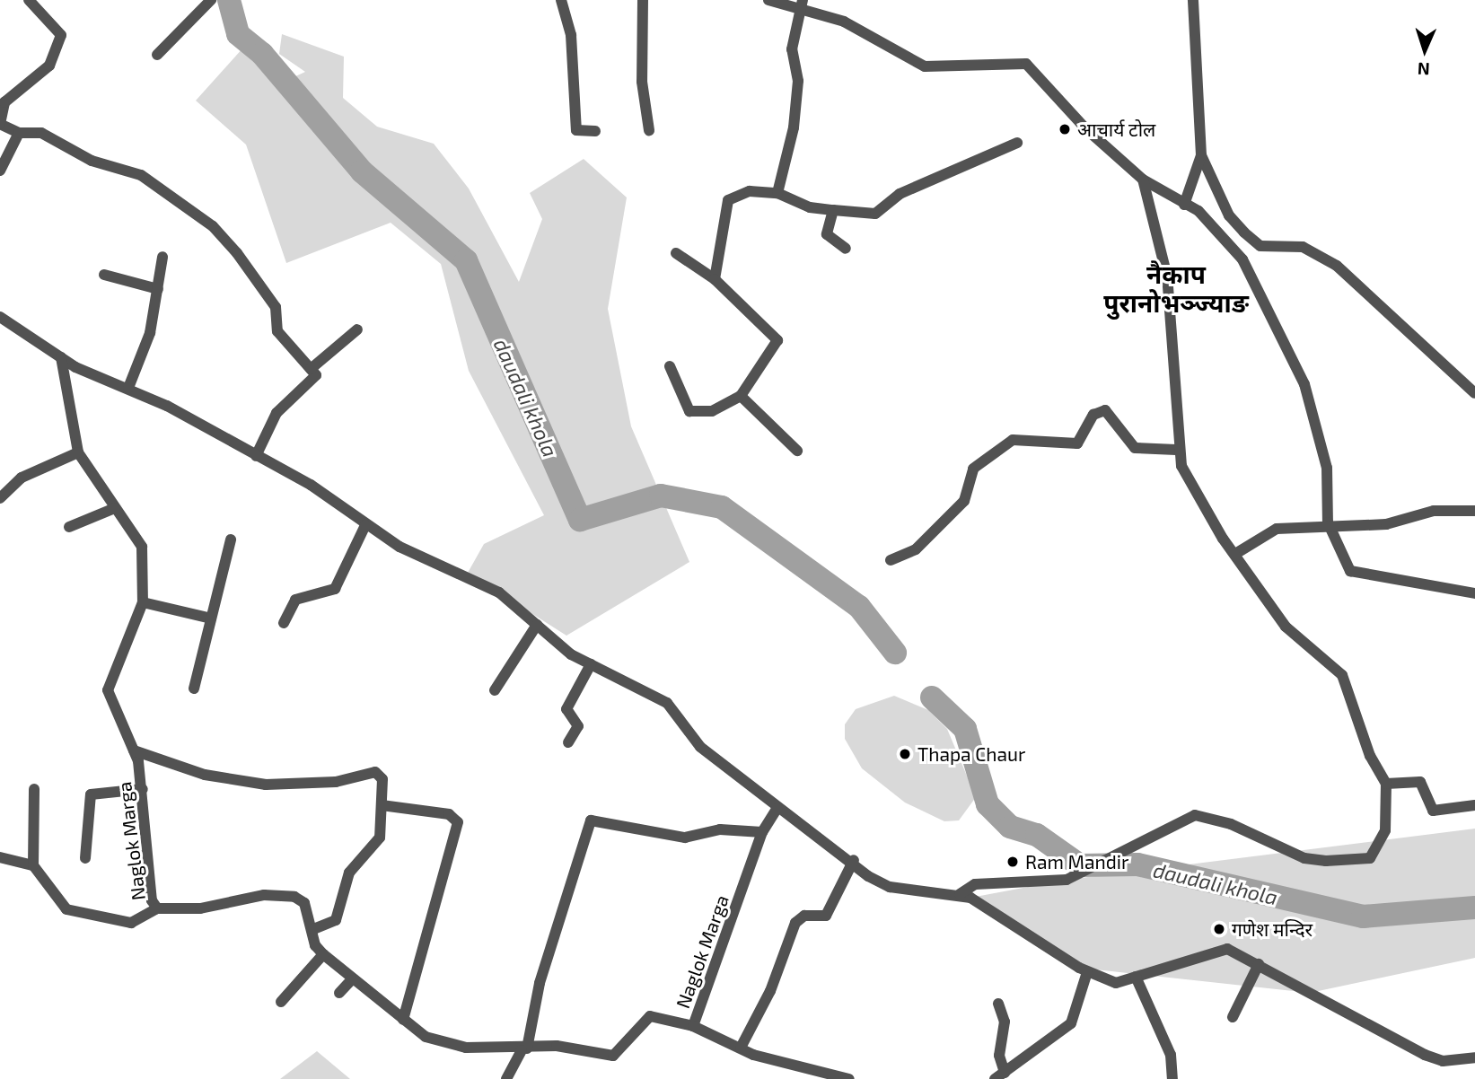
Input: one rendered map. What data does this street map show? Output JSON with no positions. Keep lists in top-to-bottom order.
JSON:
{
  "streets": {
    "street": ["Naglok Marga"]
  },
  "districts": ["नैकाप पुरानोभञ्ज्याङ"],
  "water": ["daudali khola"],
  "places": [
    "आचार्य टोल",
    "Thapa Chaur",
    "Ram Mandir",
    "गणेश मन्दिर"
  ],
  "north": "bottom"
}
